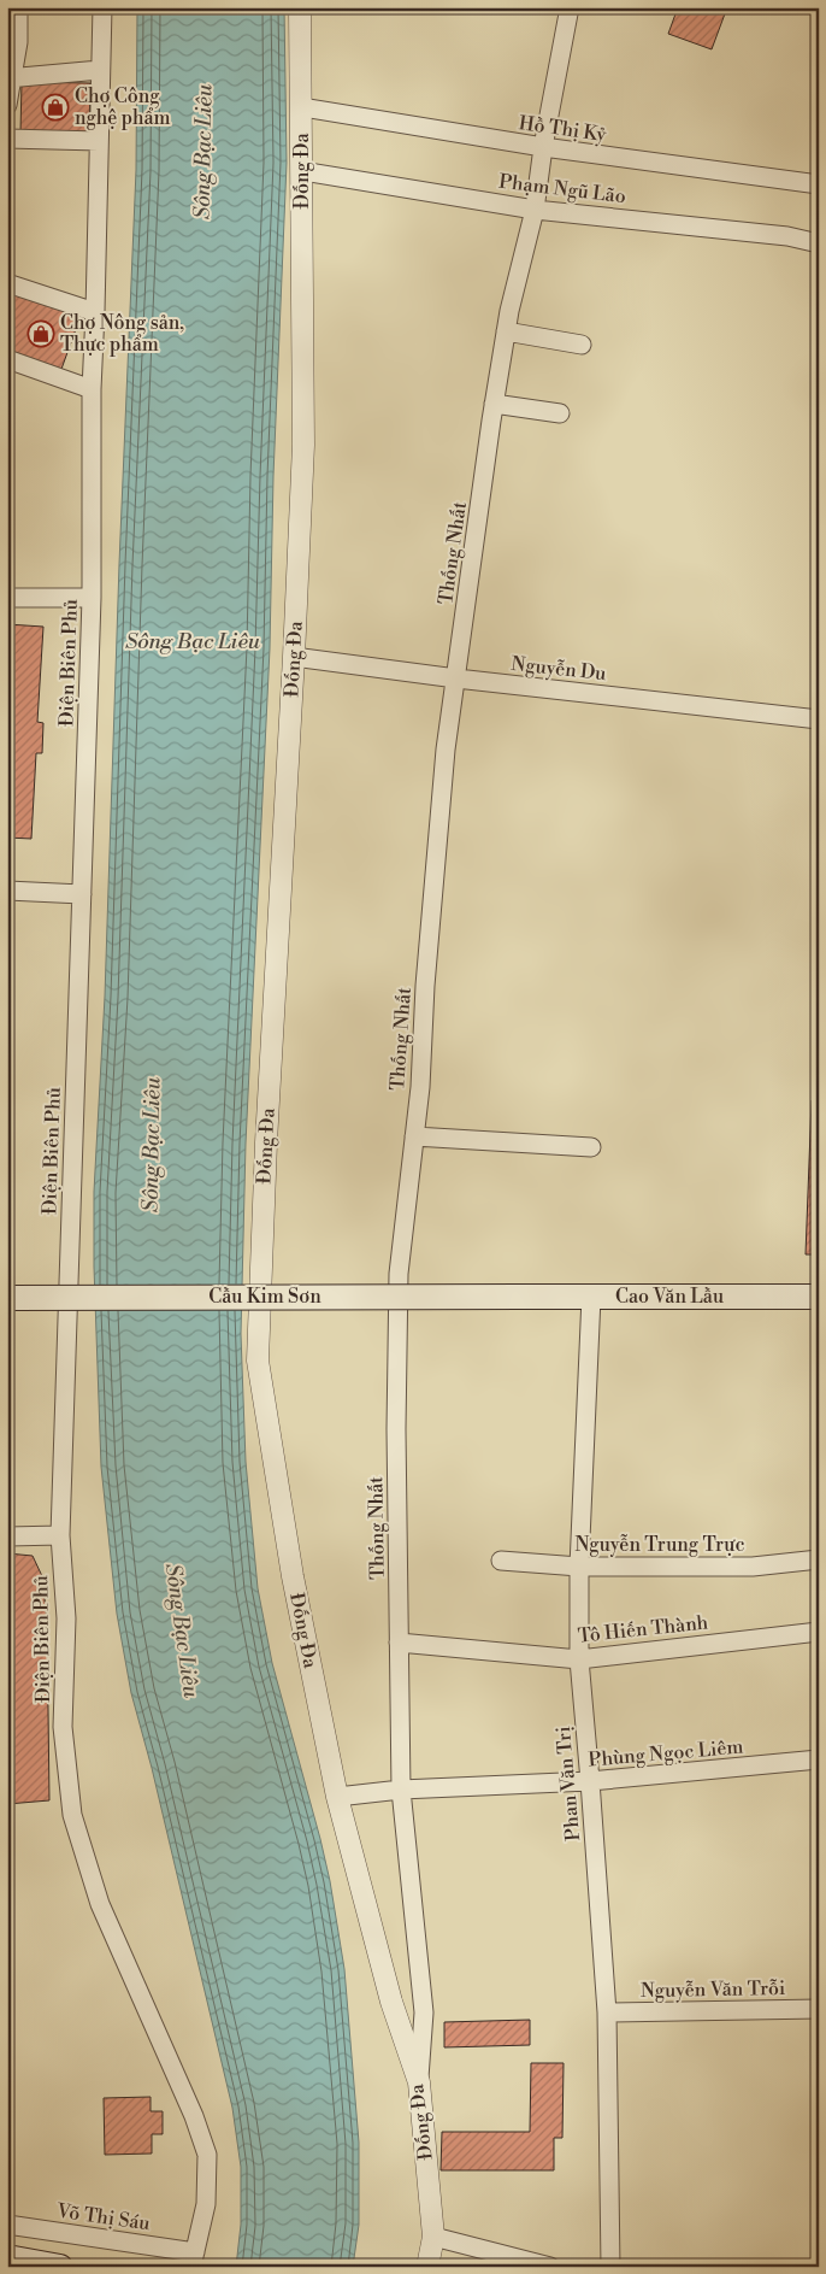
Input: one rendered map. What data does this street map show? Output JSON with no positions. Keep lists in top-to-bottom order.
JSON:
{
  "streets": {
    "main road": ["Cầu Kim Sơn", "Cao Văn Lầu"],
    "street": [
      "Hồ Thị Kỷ",
      "Đống Đa",
      "Phạm Ngũ Lão",
      "Thống Nhất",
      "Điện Biên Phủ",
      "Nguyễn Du",
      "Nguyễn Trung Trực",
      "Tô Hiến Thành",
      "Phùng Ngọc Liêm",
      "Phan Văn Trị",
      "Nguyễn Văn Trỗi",
      "Võ Thị Sáu"
    ]
  },
  "crossings": [
    ["Hồ Thị Kỷ", "Đống Đa"],
    ["Hồ Thị Kỷ", "Thống Nhất"],
    ["Đống Đa", "Phạm Ngũ Lão"],
    ["Đống Đa", "Thống Nhất"],
    ["Đống Đa", "Nguyễn Du"],
    ["Đống Đa", "Phùng Ngọc Liêm"],
    ["Phạm Ngũ Lão", "Thống Nhất"],
    ["Thống Nhất", "Nguyễn Du"],
    ["Thống Nhất", "Tô Hiến Thành"],
    ["Thống Nhất", "Phùng Ngọc Liêm"],
    ["Điện Biên Phủ", "Võ Thị Sáu"],
    ["Cầu Kim Sơn", "Cao Văn Lầu"],
    ["Cao Văn Lầu", "Phan Văn Trị"],
    ["Nguyễn Trung Trực", "Phan Văn Trị"],
    ["Tô Hiến Thành", "Phan Văn Trị"],
    ["Phùng Ngọc Liêm", "Phan Văn Trị"],
    ["Phan Văn Trị", "Nguyễn Văn Trỗi"]
  ],
  "water": ["Sông Bạc Liêu"],
  "places": {
    "shop": ["Chợ Công nghệ phẩm", "Chợ Nông sản, Thực phẩm"]
  }
}
